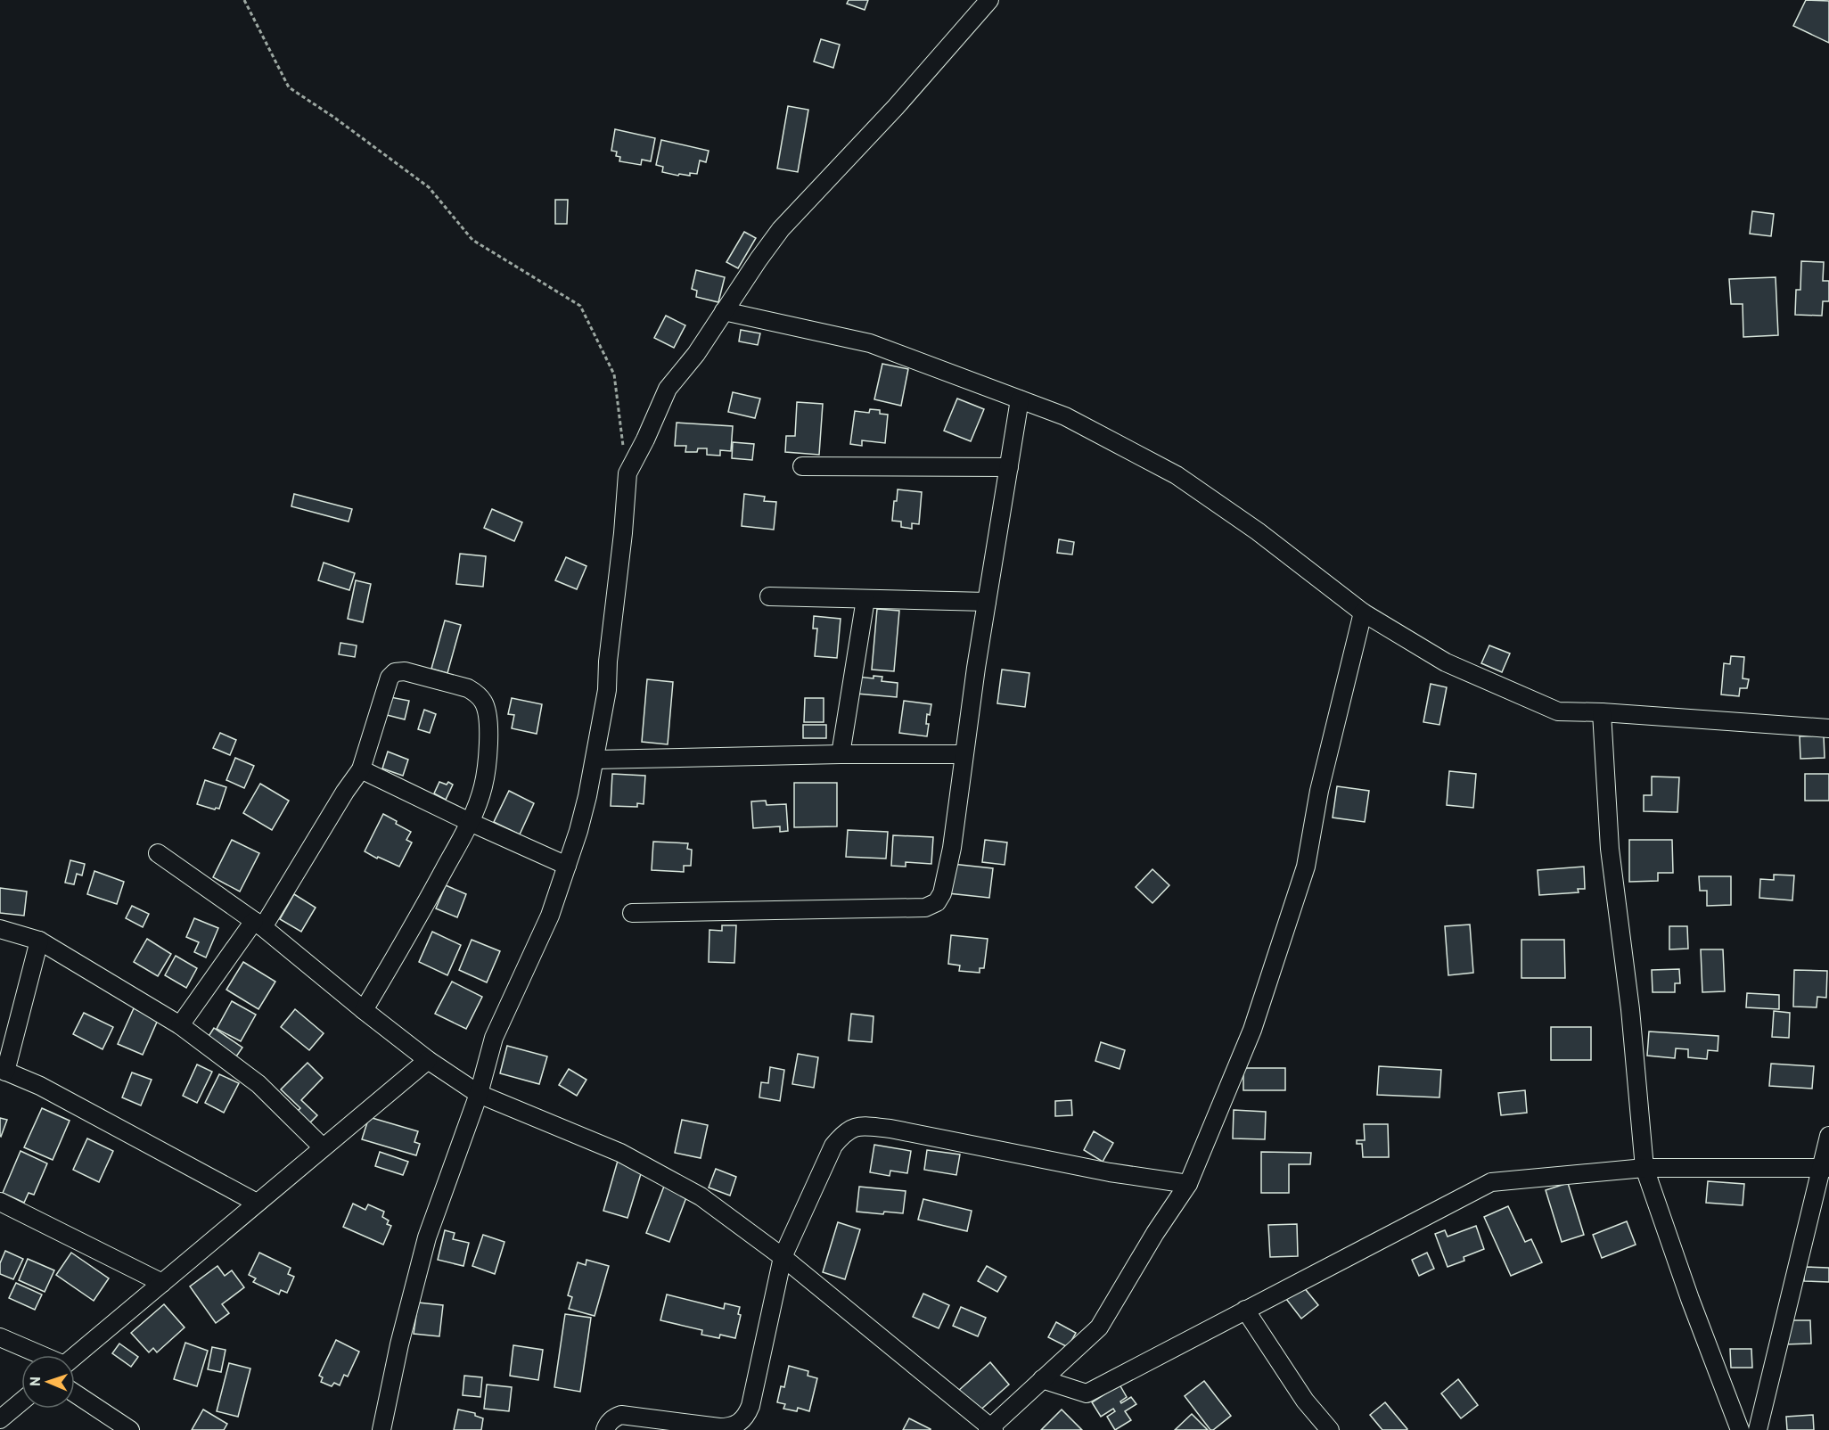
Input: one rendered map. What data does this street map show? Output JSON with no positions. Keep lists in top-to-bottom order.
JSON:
{
  "north": "left"
}
